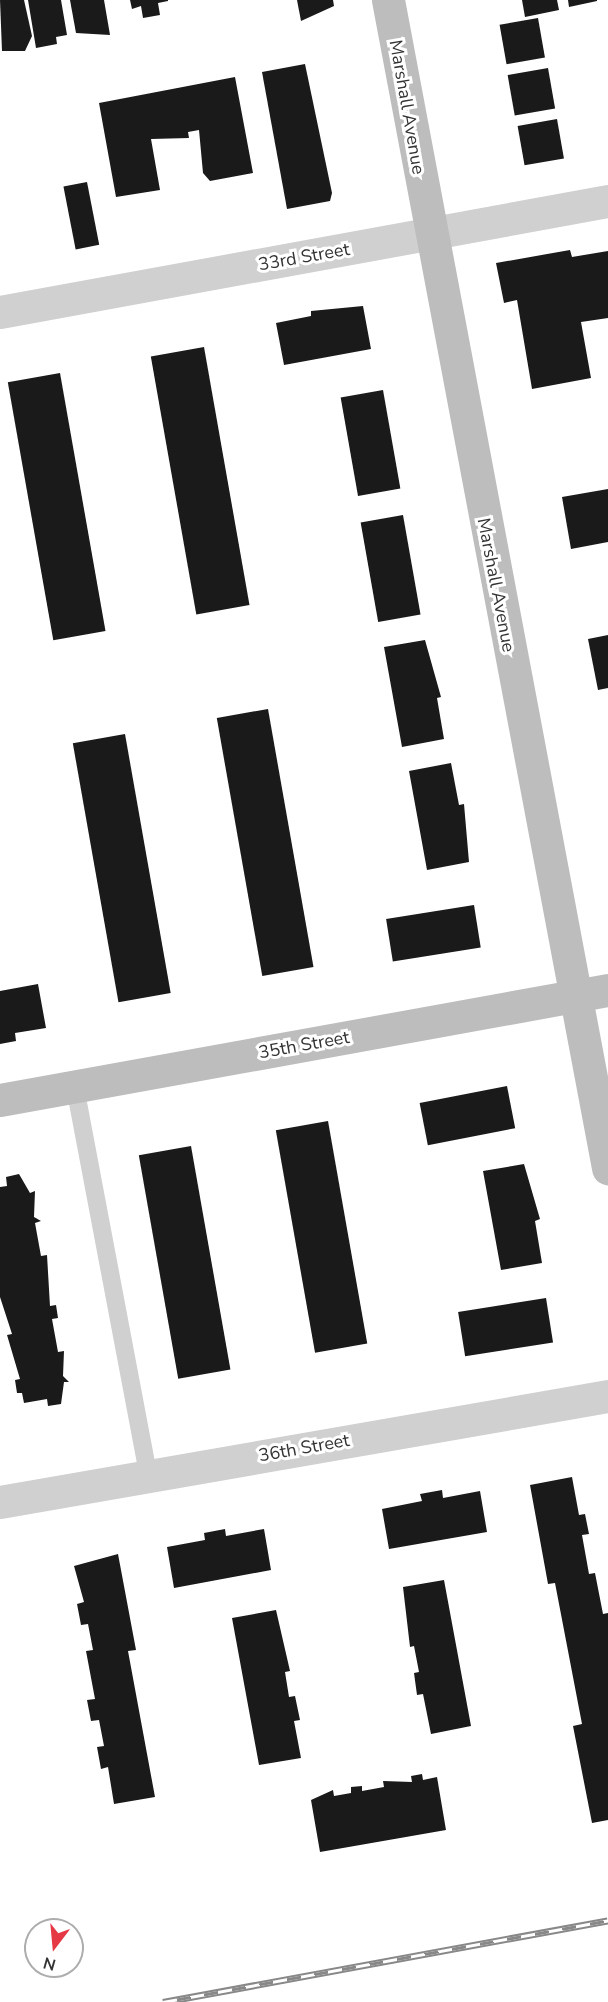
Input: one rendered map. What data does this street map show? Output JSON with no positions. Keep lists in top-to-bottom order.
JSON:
{
  "streets": {
    "street": [
      "Marshall Avenue",
      "33rd Street",
      "35th Street",
      "36th Street"
    ]
  },
  "crossings": [
    ["Marshall Avenue", "33rd Street"],
    ["Marshall Avenue", "35th Street"]
  ],
  "north": "bottom"
}
